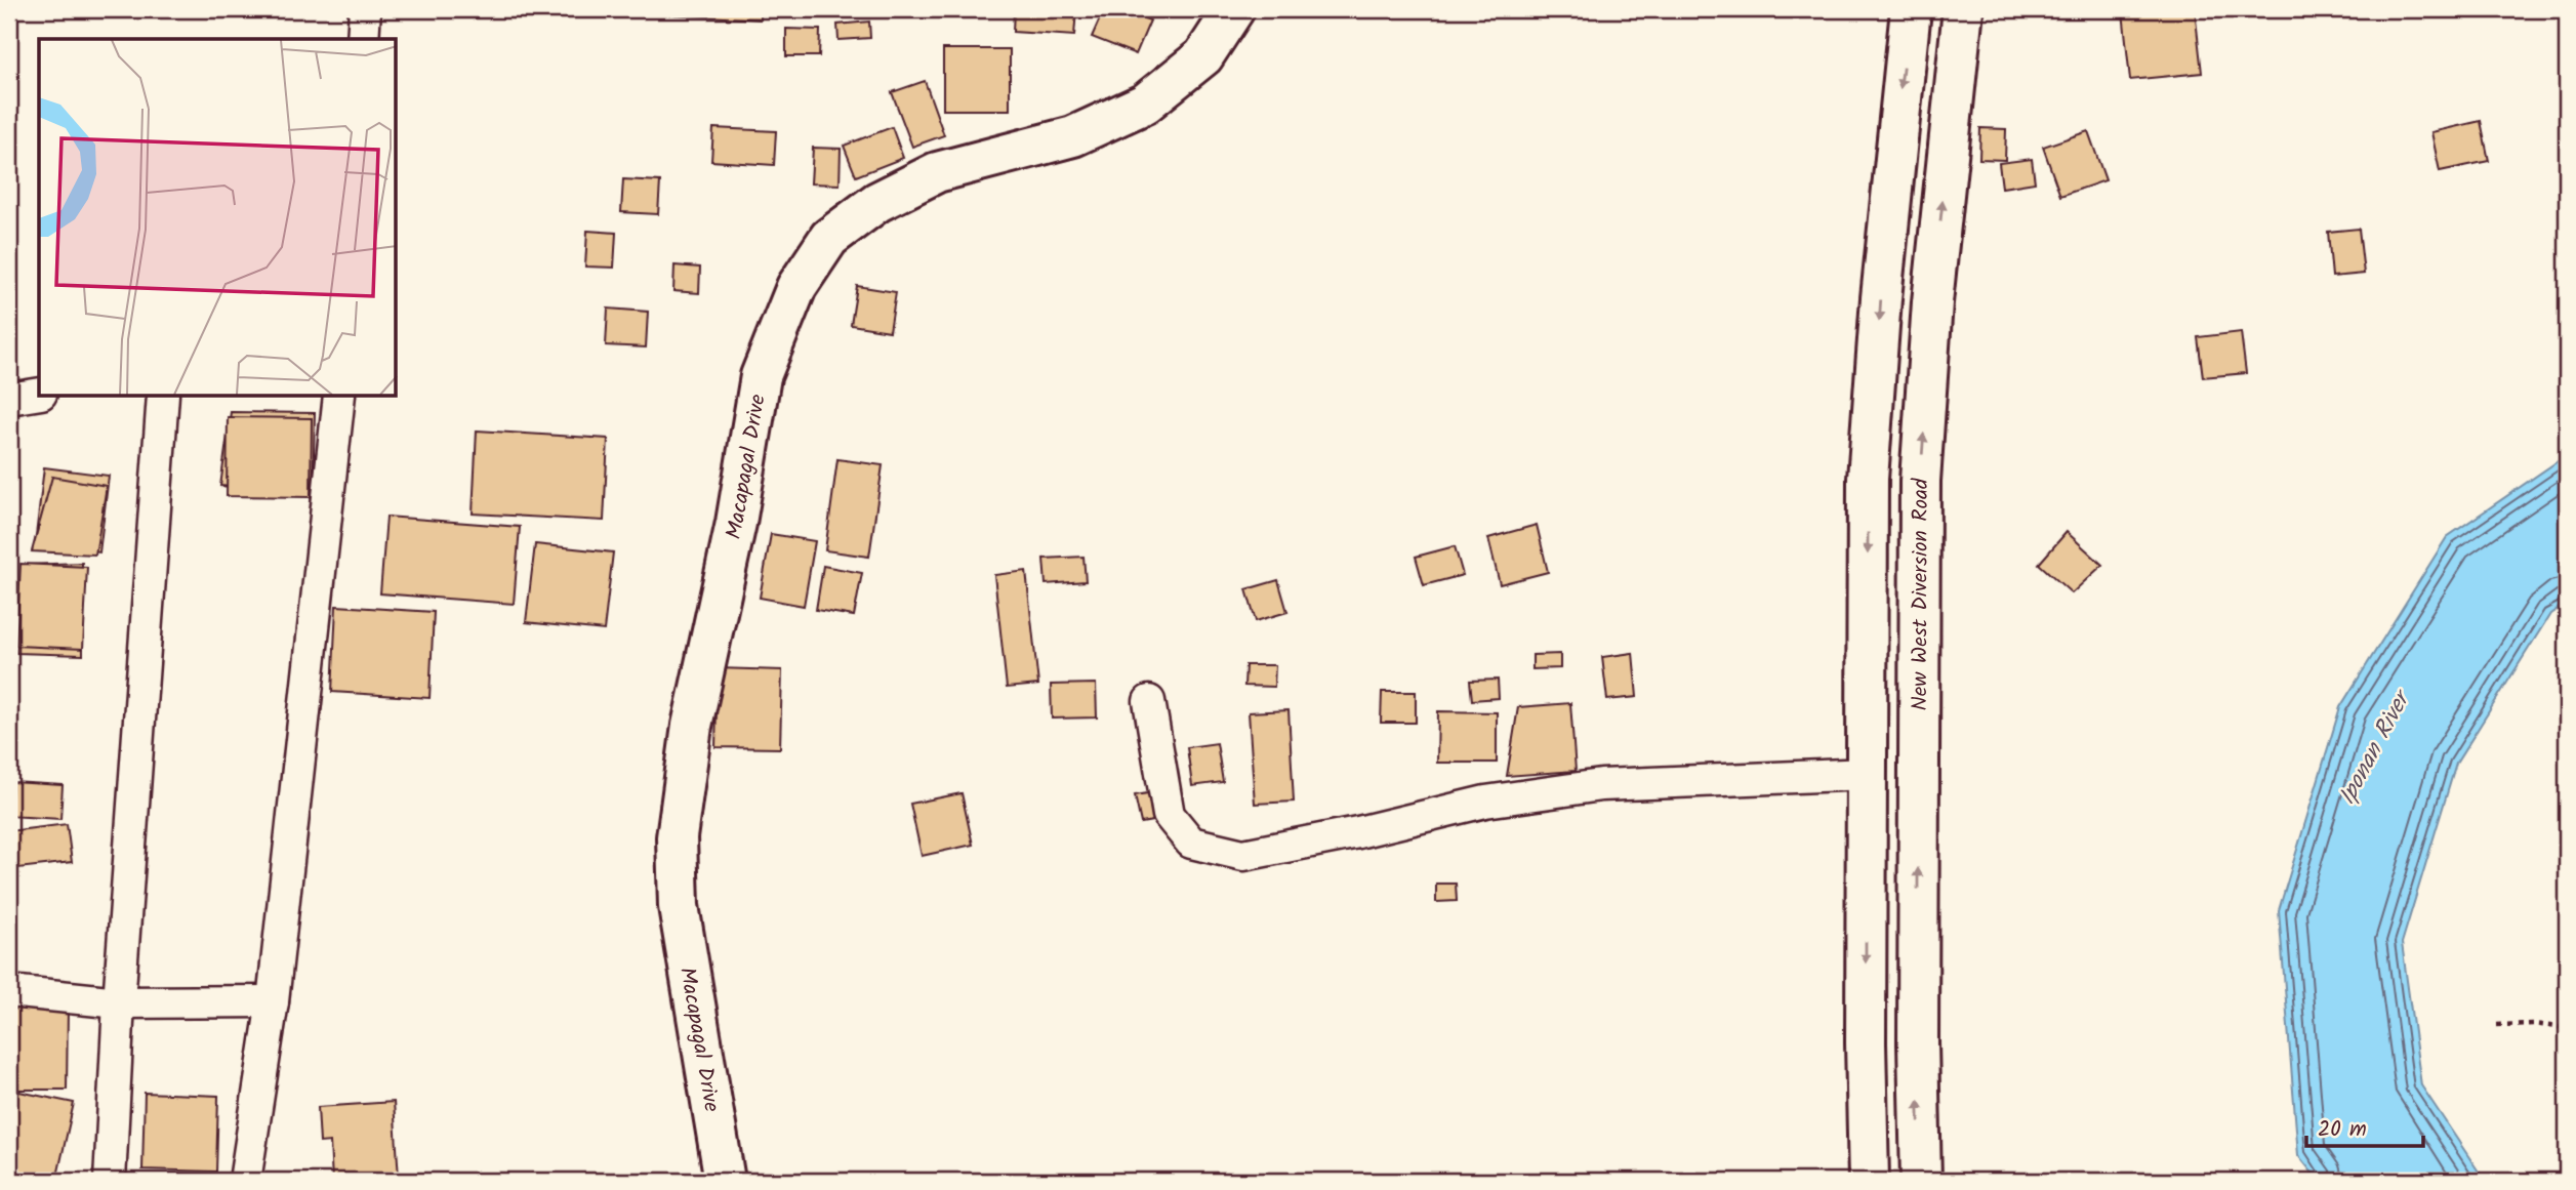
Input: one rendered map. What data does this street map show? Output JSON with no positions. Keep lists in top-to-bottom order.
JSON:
{
  "streets": {
    "street": ["Macapagal Drive", "New West Diversion Road"]
  },
  "water": ["Iponan River"],
  "scale_bar": "20 m"
}
